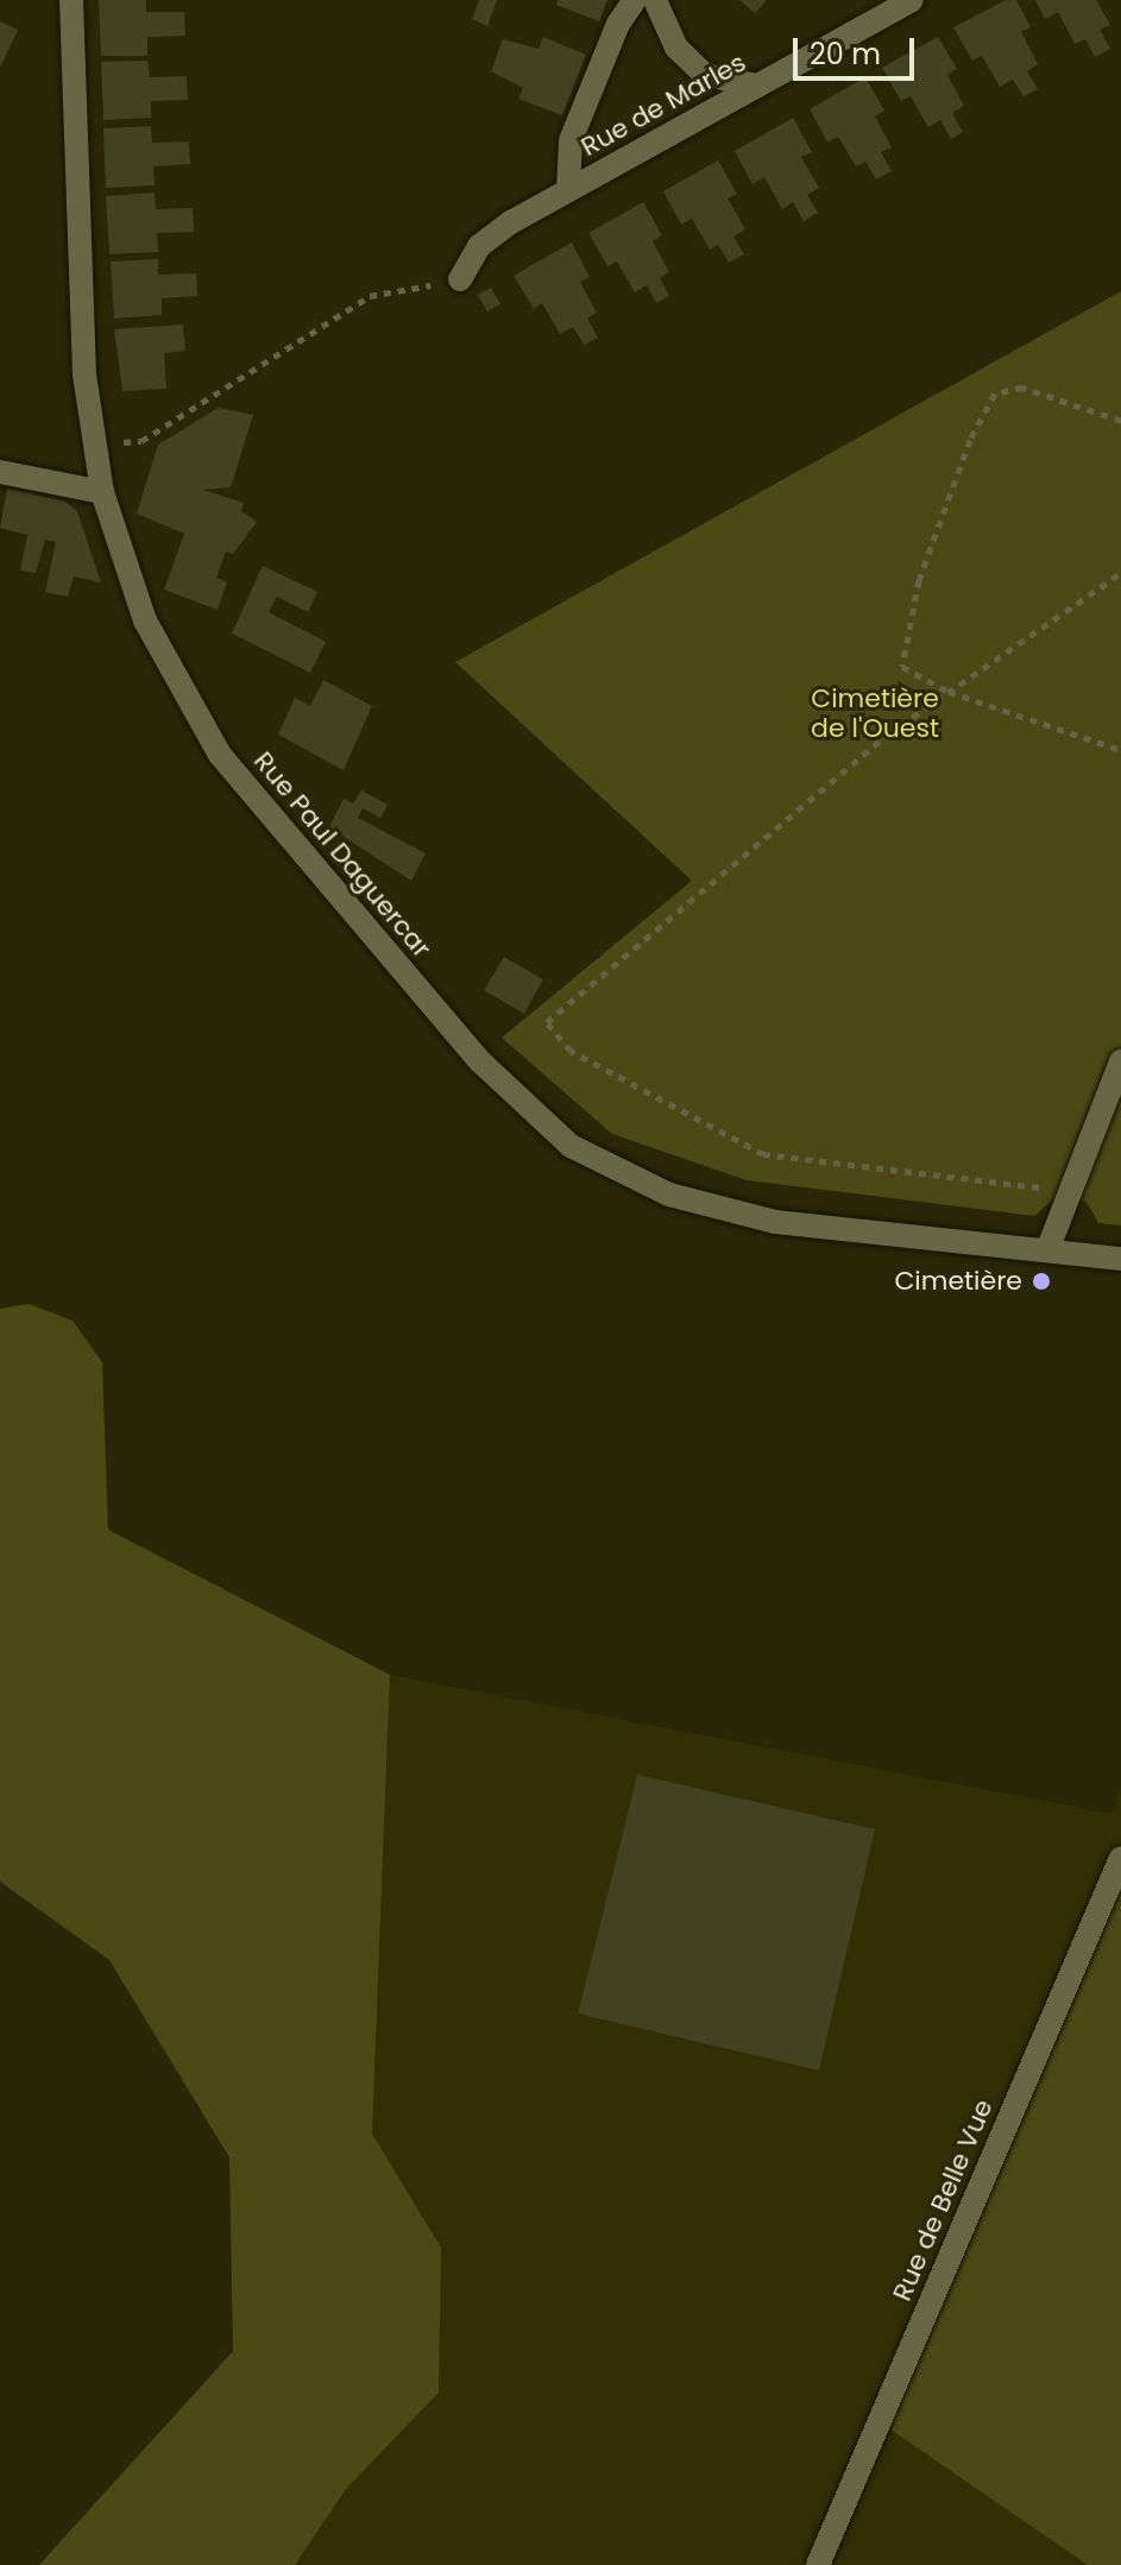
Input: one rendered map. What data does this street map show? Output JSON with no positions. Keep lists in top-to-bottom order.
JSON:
{
  "streets": {
    "street": ["Rue de Marles", "Rue Paul Daguercar", "Rue de Belle Vue"]
  },
  "parks": ["Cimetière de l'Ouest"],
  "places": ["Cimetière"],
  "scale_bar": "20 m"
}
